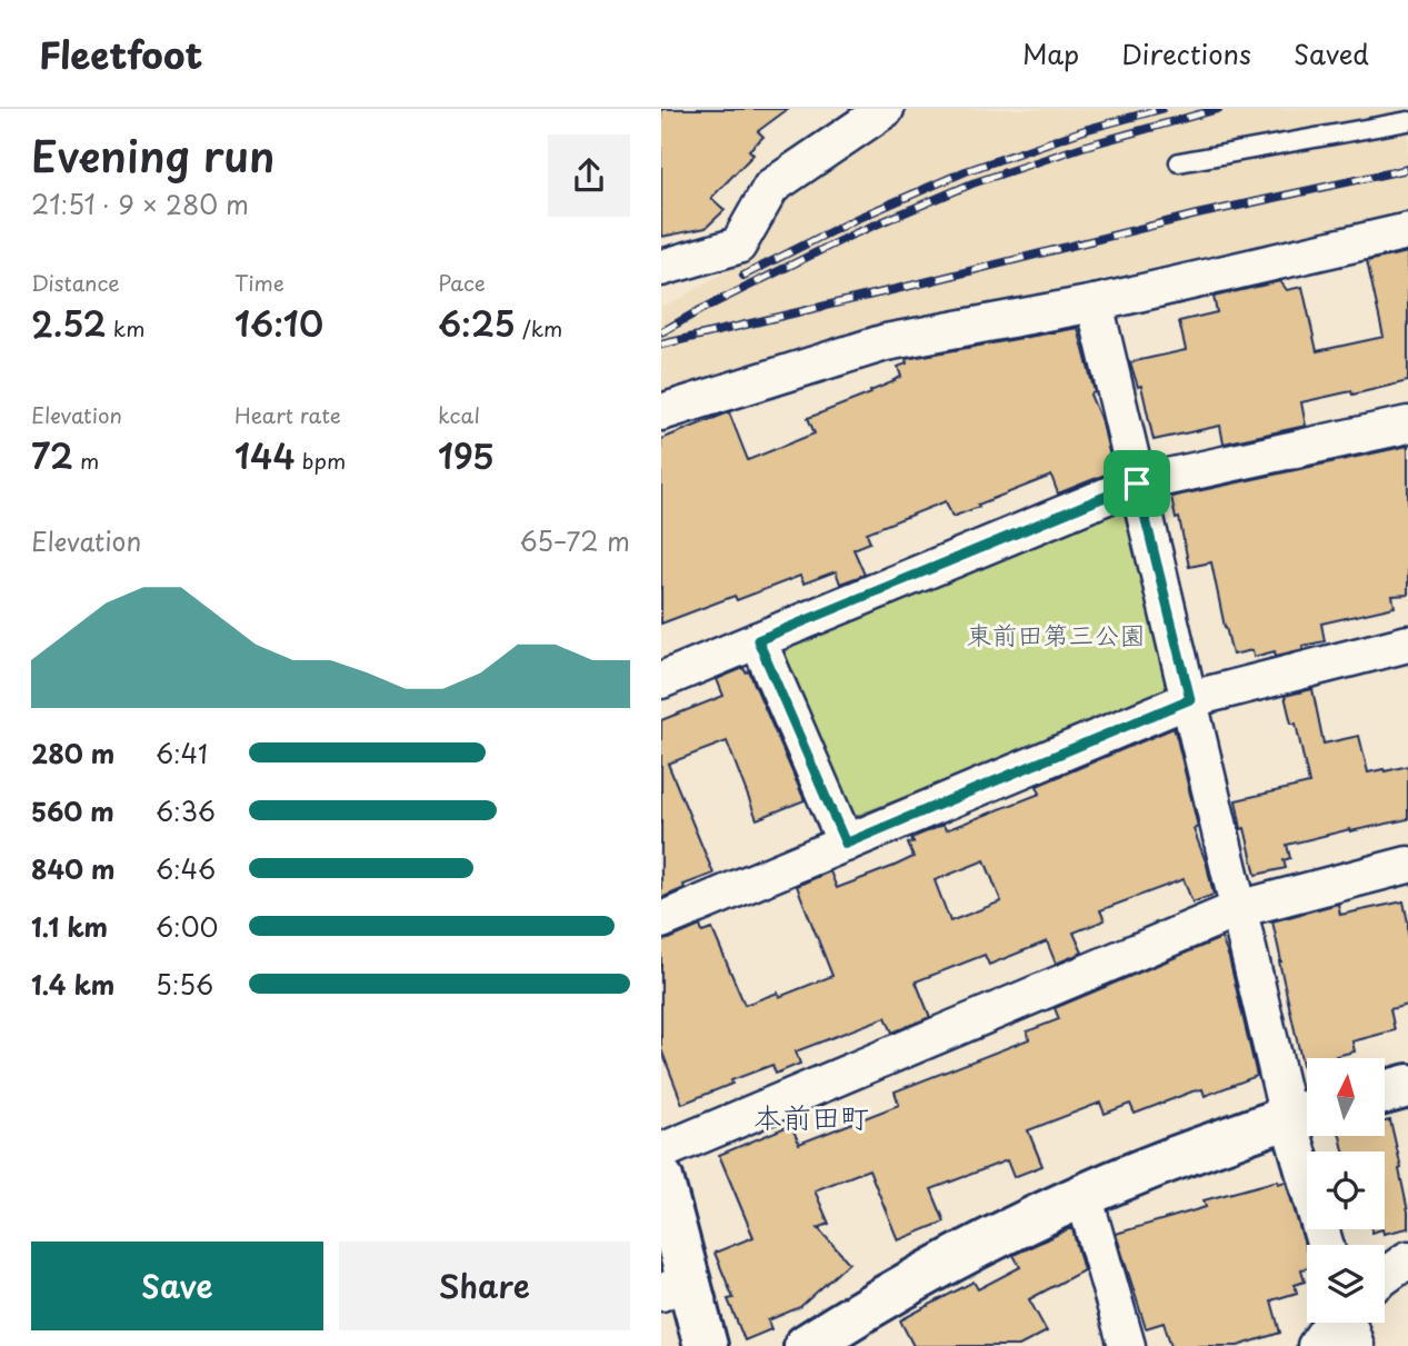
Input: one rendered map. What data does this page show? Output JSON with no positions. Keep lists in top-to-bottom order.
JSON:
{
  "districts": ["本前田町"],
  "parks": ["東前田第三公園"],
  "north": "top",
  "page": {
    "header": "Fleetfoot",
    "nav": ["Map", "Directions", "Saved"],
    "heading": ["Evening run", "21:51 · 9 × 280 m"],
    "stats": [
      ["Distance", "2.52 km"],
      ["Time", "16:10"],
      ["Pace", "6:25 /km"],
      ["Elevation", "72 m"],
      ["Heart rate", "144 bpm"],
      ["kcal", "195"]
    ],
    "chart": ["Elevation", "65–72 m"],
    "list": [
      {
        "name": "280 m",
        "note": "6:41"
      },
      {
        "name": "560 m",
        "note": "6:36"
      },
      {
        "name": "840 m",
        "note": "6:46"
      },
      {
        "name": "1.1 km",
        "note": "6:00"
      },
      {
        "name": "1.4 km",
        "note": "5:56"
      }
    ],
    "buttons": ["Save", "Share"]
  }
}
